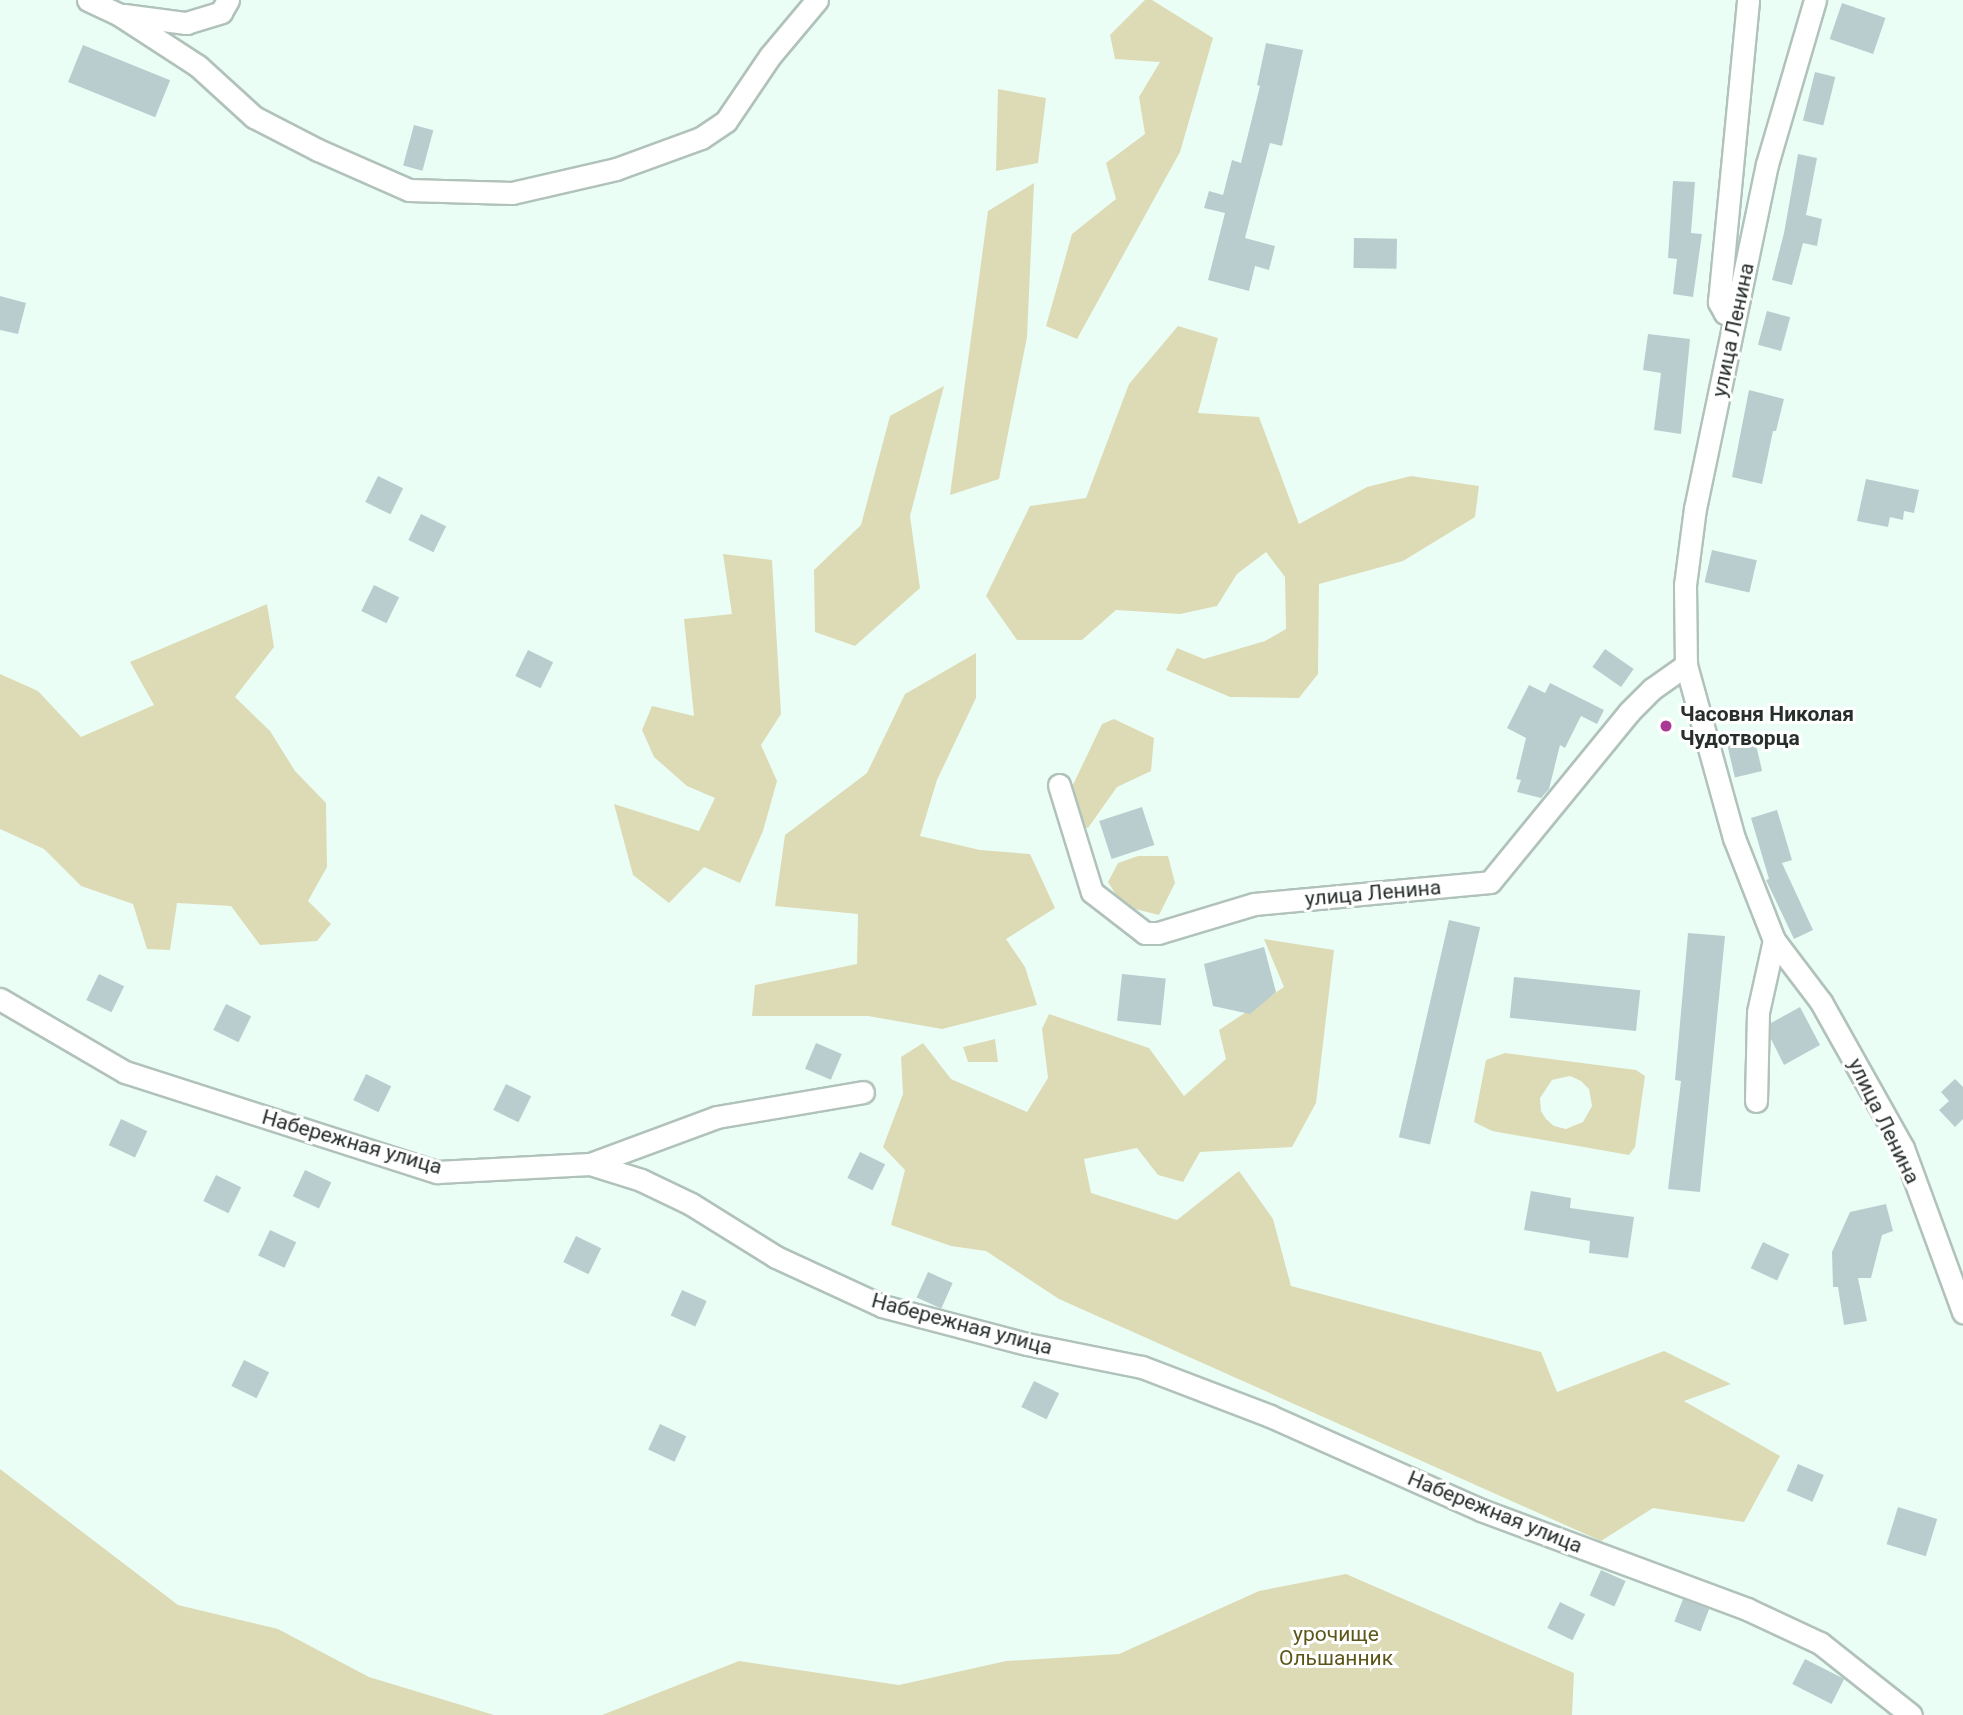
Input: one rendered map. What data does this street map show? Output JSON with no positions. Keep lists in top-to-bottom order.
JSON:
{
  "streets": {
    "street": ["улица Ленина", "Набережная улица"]
  },
  "parks": ["урочище Ольшанник"],
  "places": ["Часовня Николая Чудотворца"]
}
